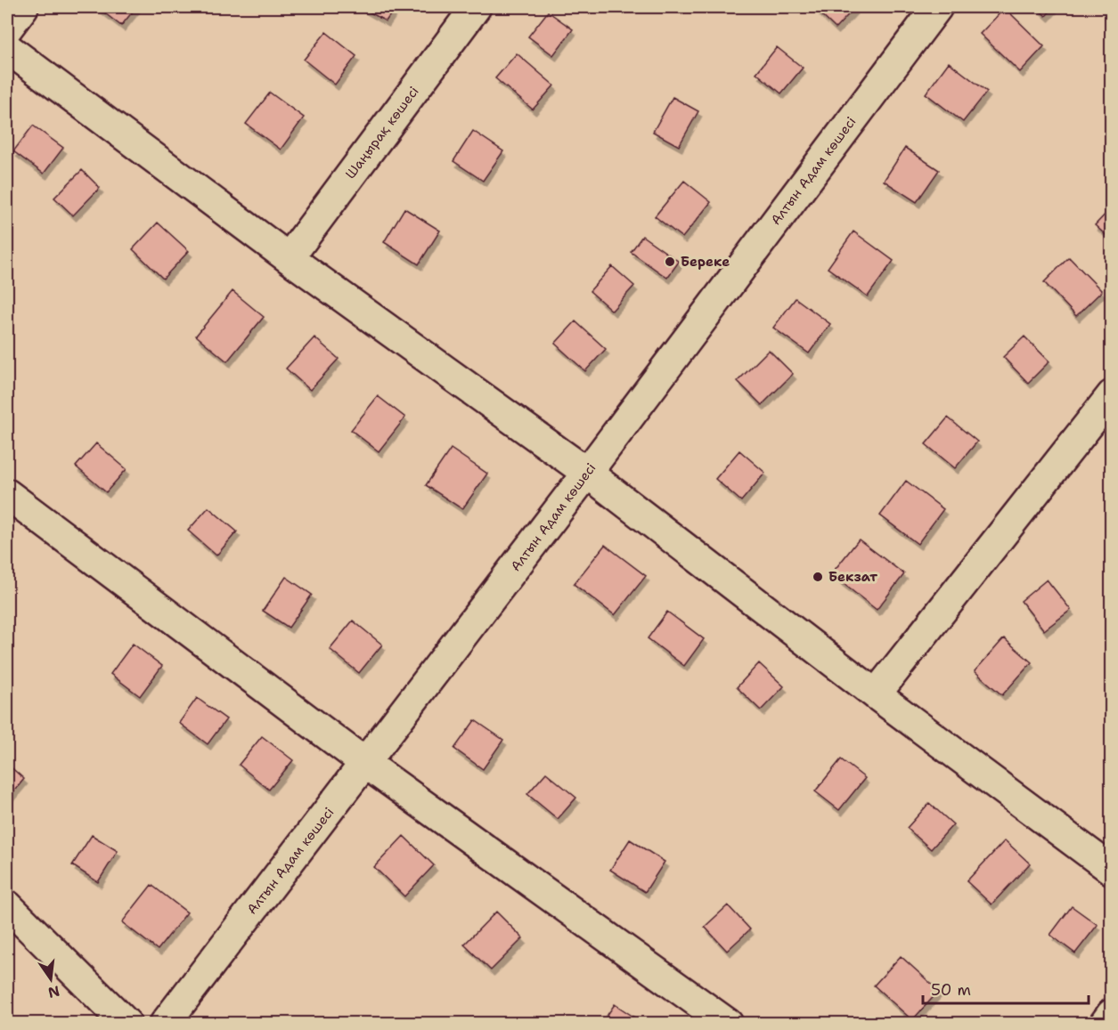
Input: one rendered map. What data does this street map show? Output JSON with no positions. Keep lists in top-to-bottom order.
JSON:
{
  "streets": {
    "street": ["Шаңырақ көшесі", "Алтын Адам көшесі"]
  },
  "places": ["Береке", "Бекзат"],
  "scale_bar": "50 m",
  "north": "bottom"
}
